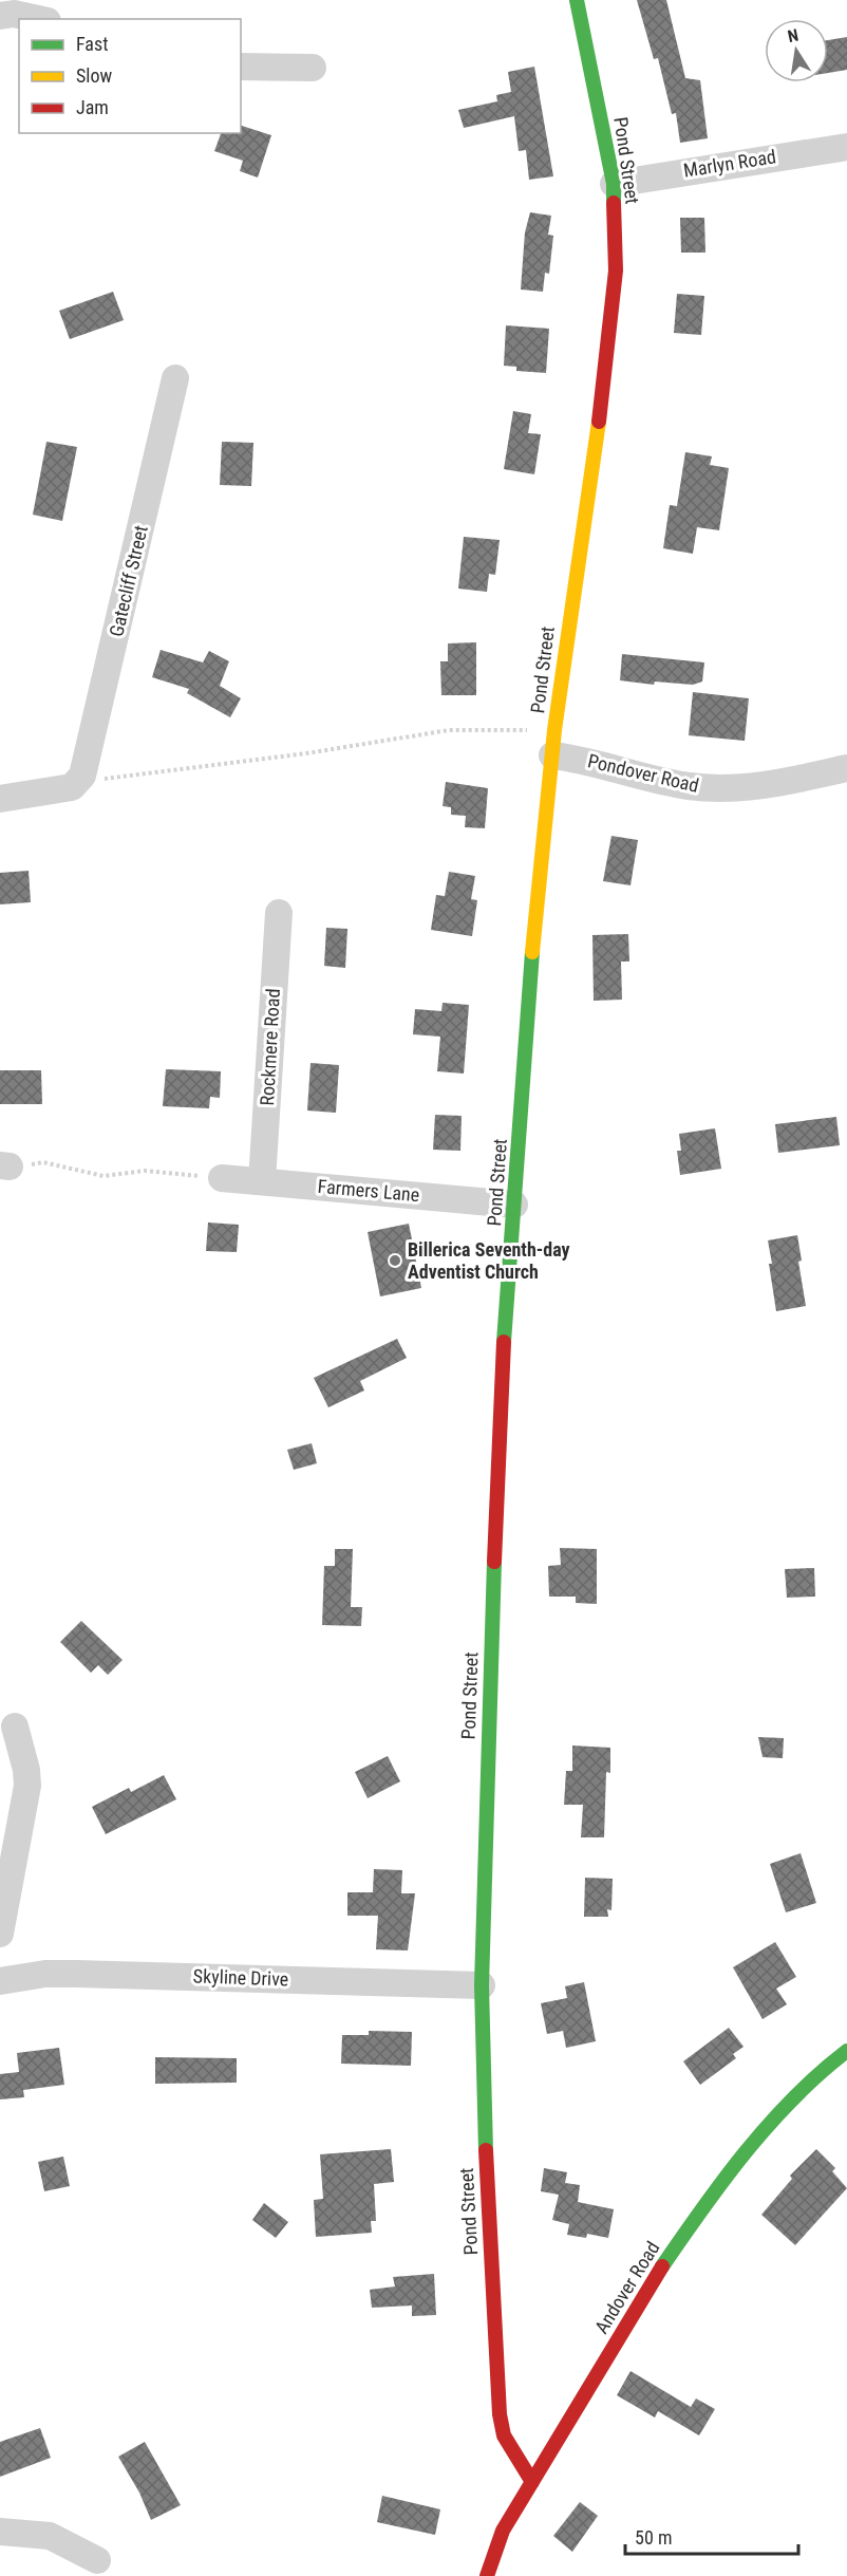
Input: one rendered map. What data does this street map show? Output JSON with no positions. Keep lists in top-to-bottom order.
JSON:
{
  "streets": {
    "street": [
      "Pond Street",
      "Marlyn Road",
      "Gatecliff Street",
      "Pondover Road",
      "Rockmere Road",
      "Farmers Lane",
      "Skyline Drive",
      "Andover Road"
    ]
  },
  "crossings": [
    ["Pond Street", "Marlyn Road"],
    ["Pond Street", "Pondover Road"],
    ["Pond Street", "Farmers Lane"],
    ["Pond Street", "Skyline Drive"],
    ["Pond Street", "Andover Road"],
    ["Rockmere Road", "Farmers Lane"]
  ],
  "places": ["Billerica Seventh-day Adventist Church"],
  "legend": ["Fast", "Slow", "Jam"],
  "scale_bar": "50 m",
  "north": "top"
}
